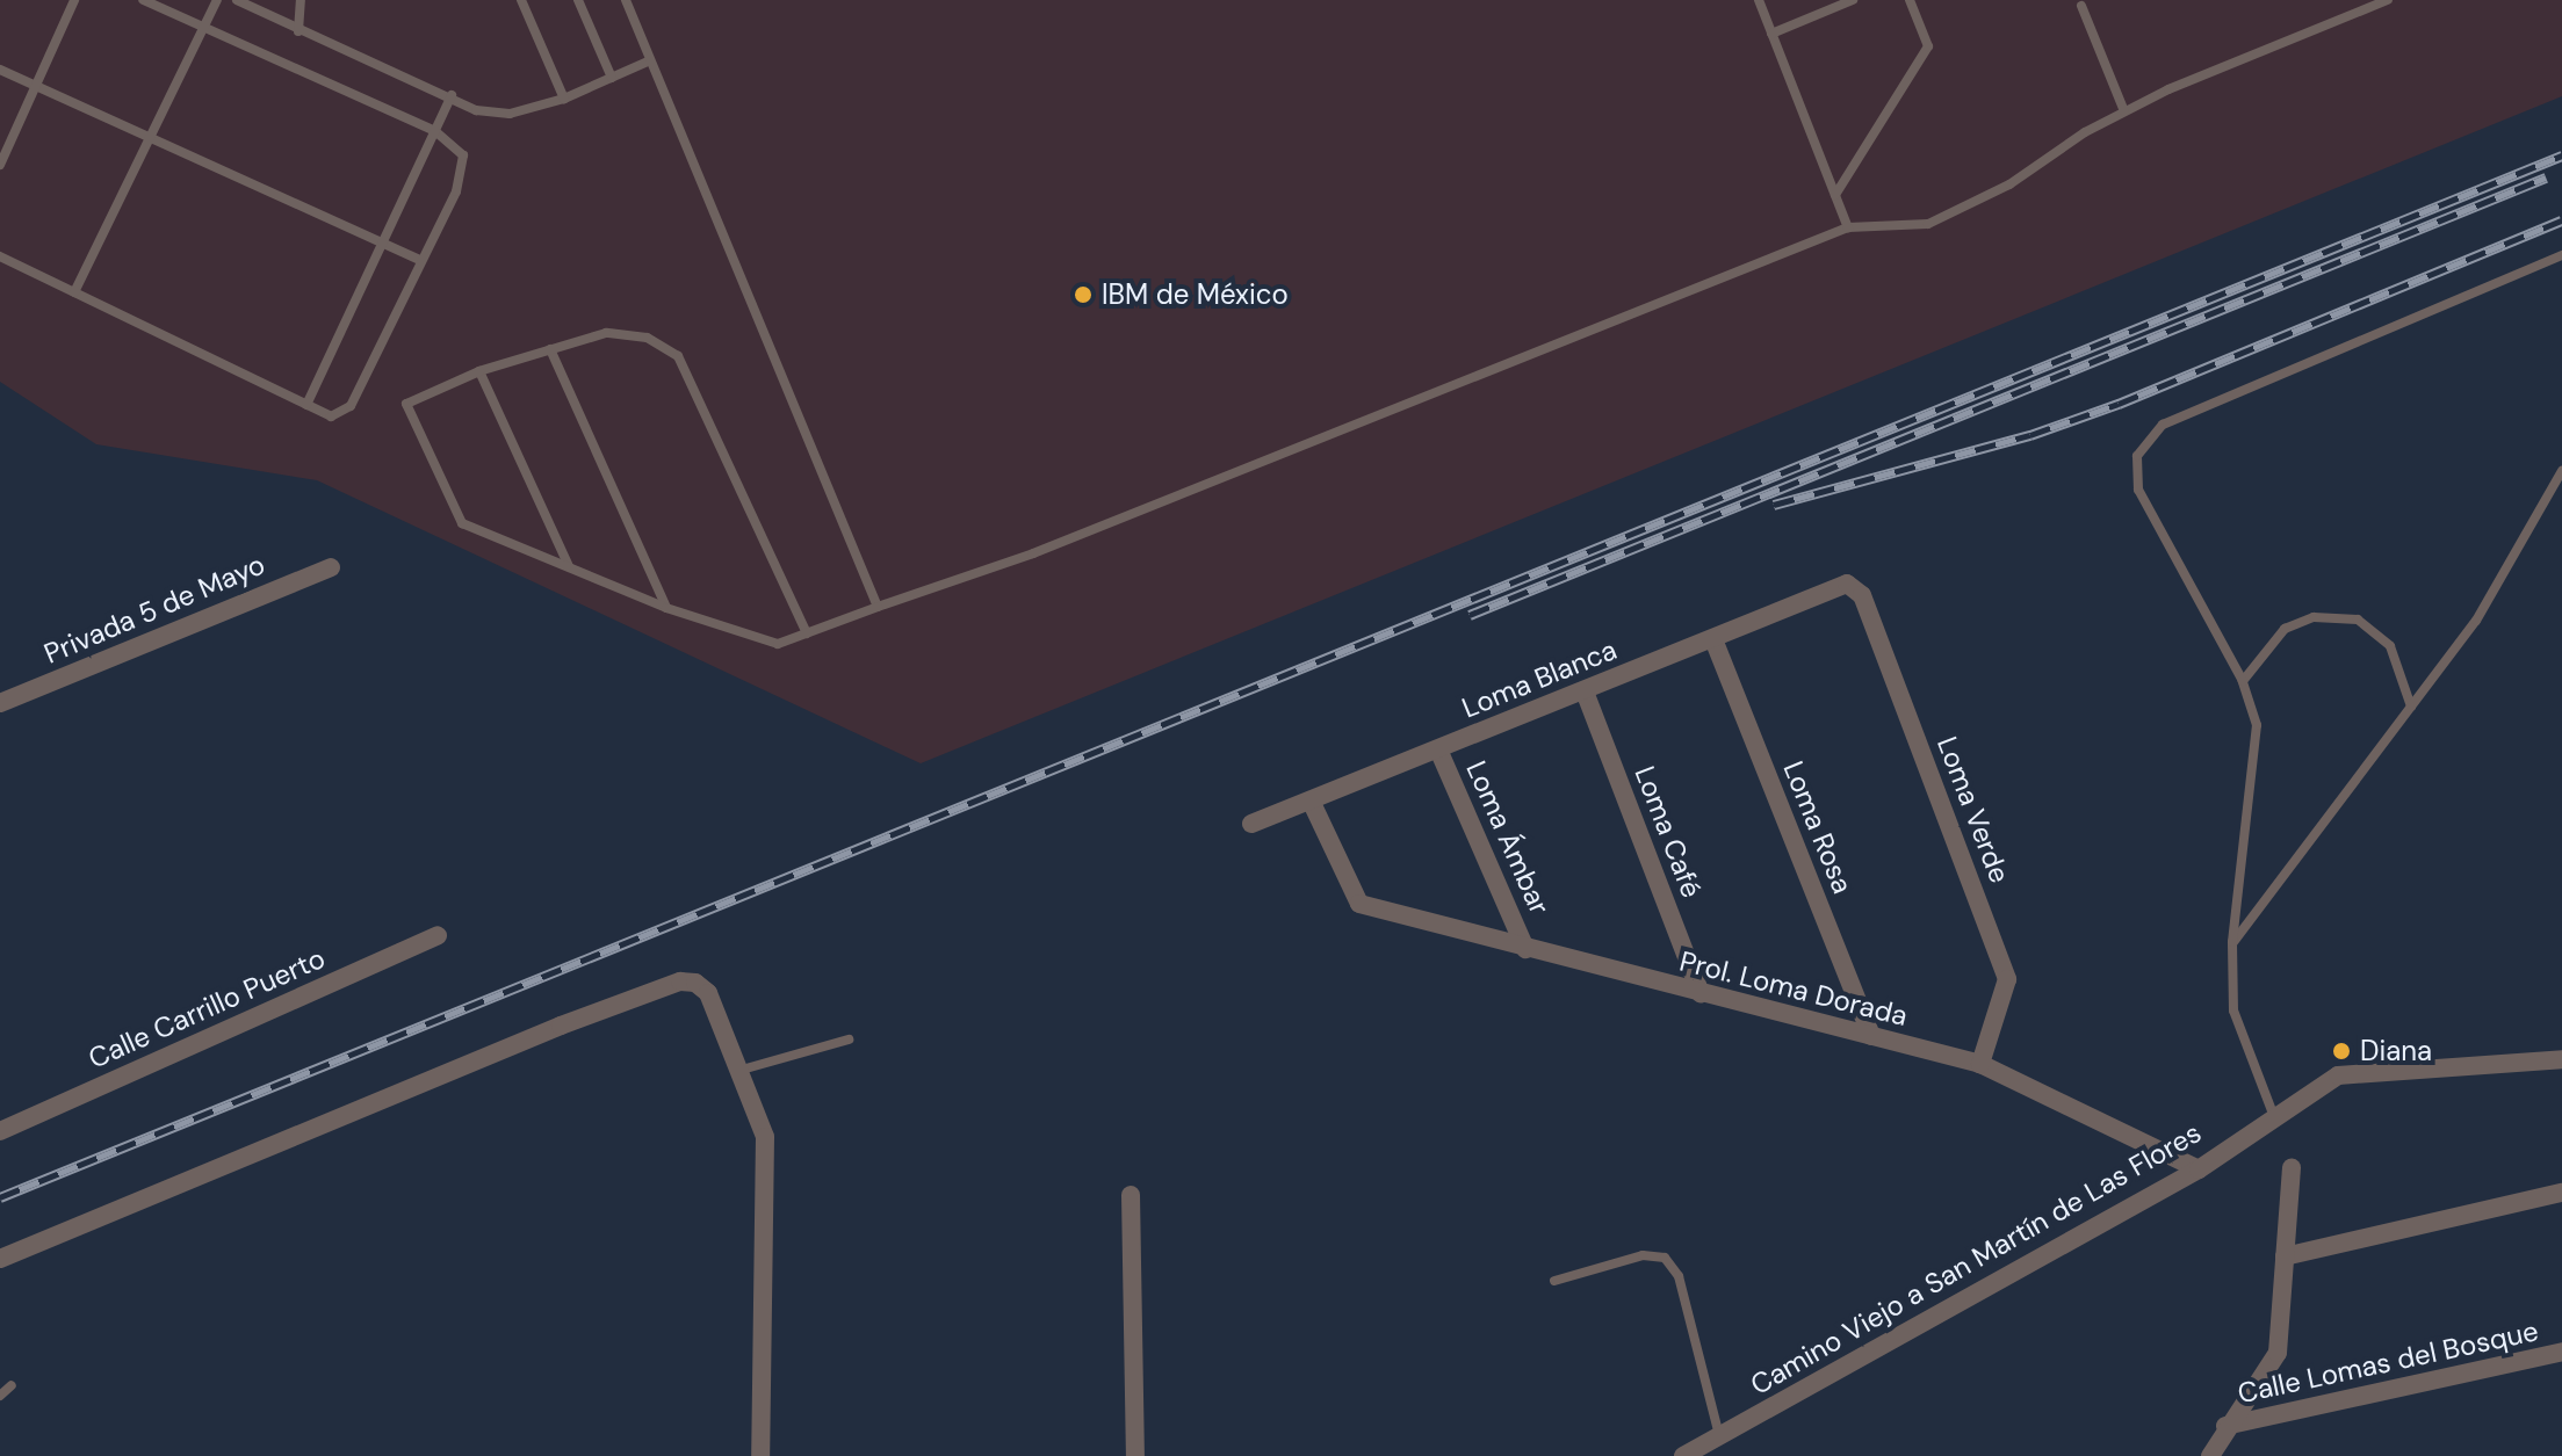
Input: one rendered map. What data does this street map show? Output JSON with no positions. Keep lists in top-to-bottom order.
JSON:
{
  "streets": {
    "street": [
      "Privada 5 de Mayo",
      "Loma Blanca",
      "Loma Verde",
      "Loma Rosa",
      "Loma Café",
      "Loma Ámbar",
      "Prol. Loma Dorada",
      "Calle Carrillo Puerto",
      "Camino Viejo a San Martín de Las Flores",
      "Calle Lomas del Bosque"
    ]
  },
  "crossings": [
    ["Loma Blanca", "Loma Verde"],
    ["Loma Blanca", "Loma Rosa"],
    ["Loma Blanca", "Loma Café"],
    ["Loma Blanca", "Loma Ámbar"],
    ["Loma Blanca", "Prol. Loma Dorada"],
    ["Loma Verde", "Prol. Loma Dorada"],
    ["Loma Rosa", "Prol. Loma Dorada"],
    ["Loma Café", "Prol. Loma Dorada"],
    ["Loma Ámbar", "Prol. Loma Dorada"],
    ["Prol. Loma Dorada", "Camino Viejo a San Martín de Las Flores"]
  ],
  "places": ["IBM de México", "Diana"]
}
